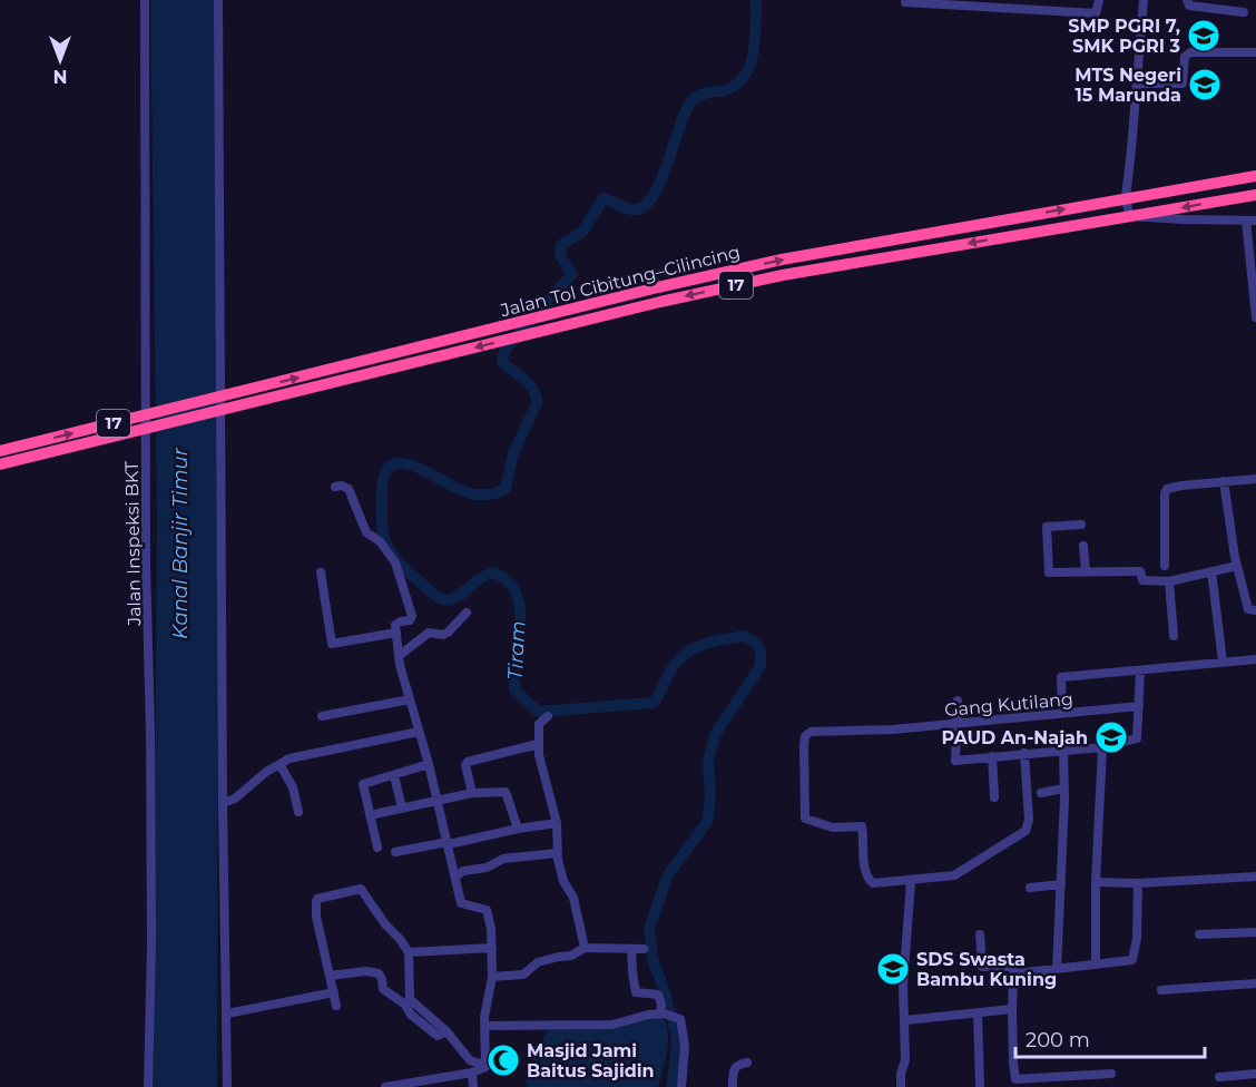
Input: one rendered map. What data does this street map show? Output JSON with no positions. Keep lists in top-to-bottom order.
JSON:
{
  "streets": {
    "highway": ["Jalan Tol Cibitung–Cilincing", "17"],
    "street": ["Jalan Inspeksi BKT", "Gang Kutilang"]
  },
  "water": ["Kanal Banjir Timur", "Tiram"],
  "places": {
    "school or university": [
      "SMP PGRI 7, SMK PGRI 3",
      "MTS Negeri 15 Marunda",
      "PAUD An-Najah",
      "SDS Swasta Bambu Kuning"
    ],
    "mosque": ["Masjid Jami Baitus Sajidin"]
  },
  "scale_bar": "200 m",
  "north": "bottom"
}
